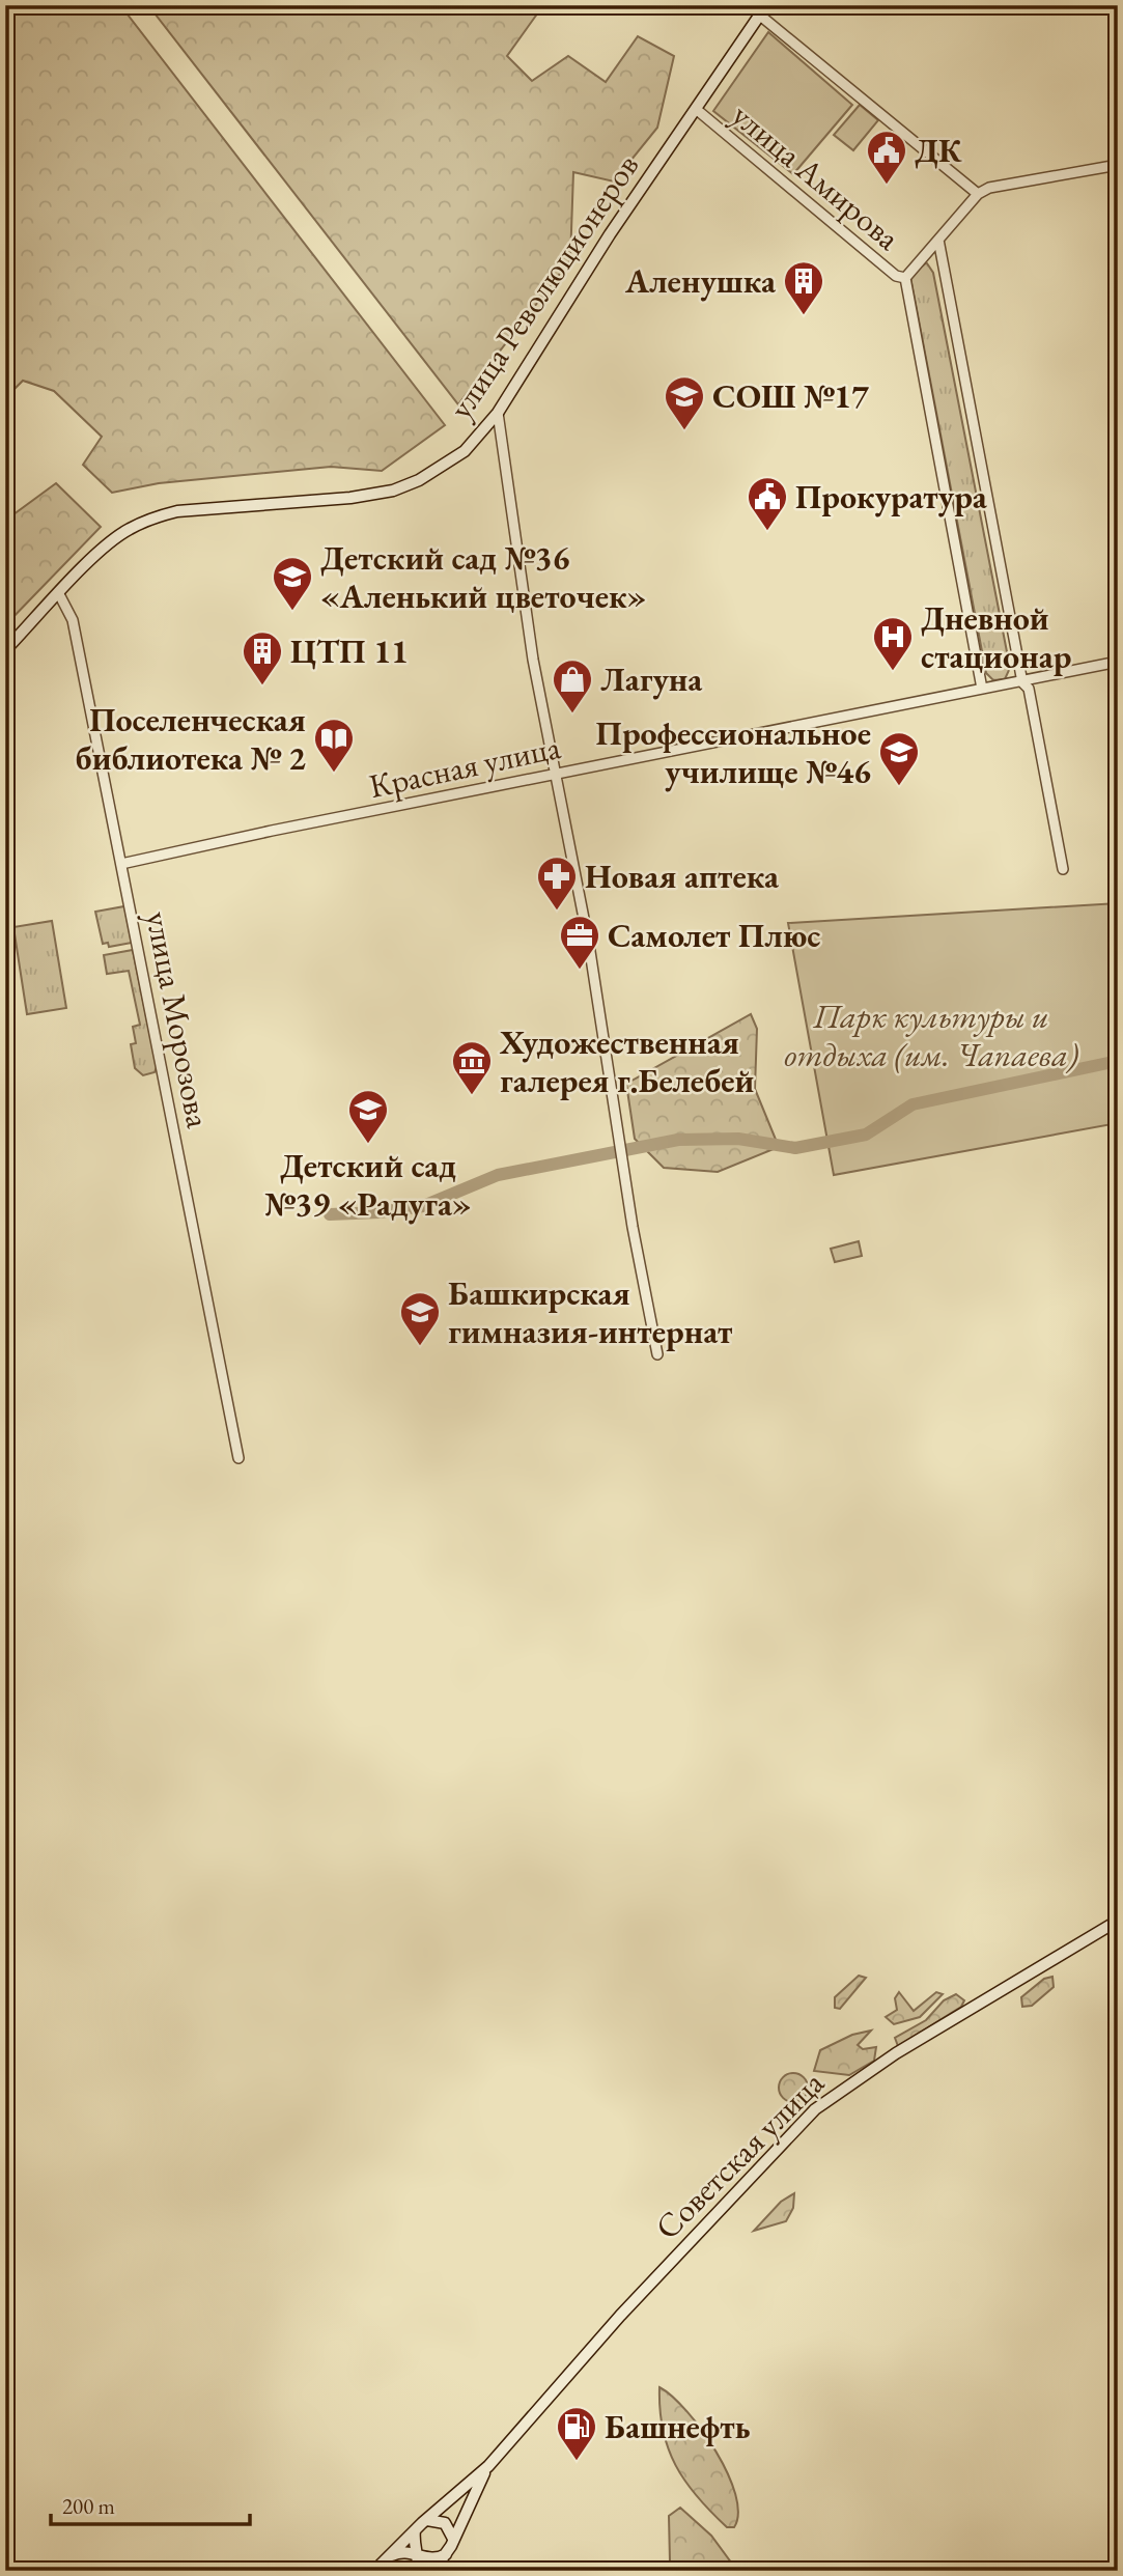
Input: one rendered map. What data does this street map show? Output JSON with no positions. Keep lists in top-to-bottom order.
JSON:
{
  "streets": {
    "main road": ["улица Революционеров", "Советская улица"],
    "street": ["улица Амирова", "Красная улица", "улица Морозова"]
  },
  "crossings": [
    ["улица Амирова", "улица Революционеров"],
    ["улица Революционеров", "улица Морозова"],
    ["Красная улица", "улица Морозова"]
  ],
  "parks": ["Парк культуры и отдыха (им. Чапаева)"],
  "places": {
    "public building": ["ДК", "Прокуратура"],
    "building": ["Аленушка", "ЦТП 11"],
    "school or university": [
      "СОШ №17",
      "Детский сад №36 «Аленький цветочек»",
      "Профессиональное училище №46",
      "Детский сад №39 «Радуга»",
      "Башкирская гимназия-интернат"
    ],
    "hospital": ["Дневной стационар"],
    "shop": ["Лагуна"],
    "library": ["Поселенческая библиотека № 2"],
    "pharmacy": ["Новая аптека"],
    "office": ["Самолет Плюс"],
    "museum": ["Художественная галерея г.Белебей"],
    "fuel station": ["Башнефть"]
  },
  "scale_bar": "200 m"
}
